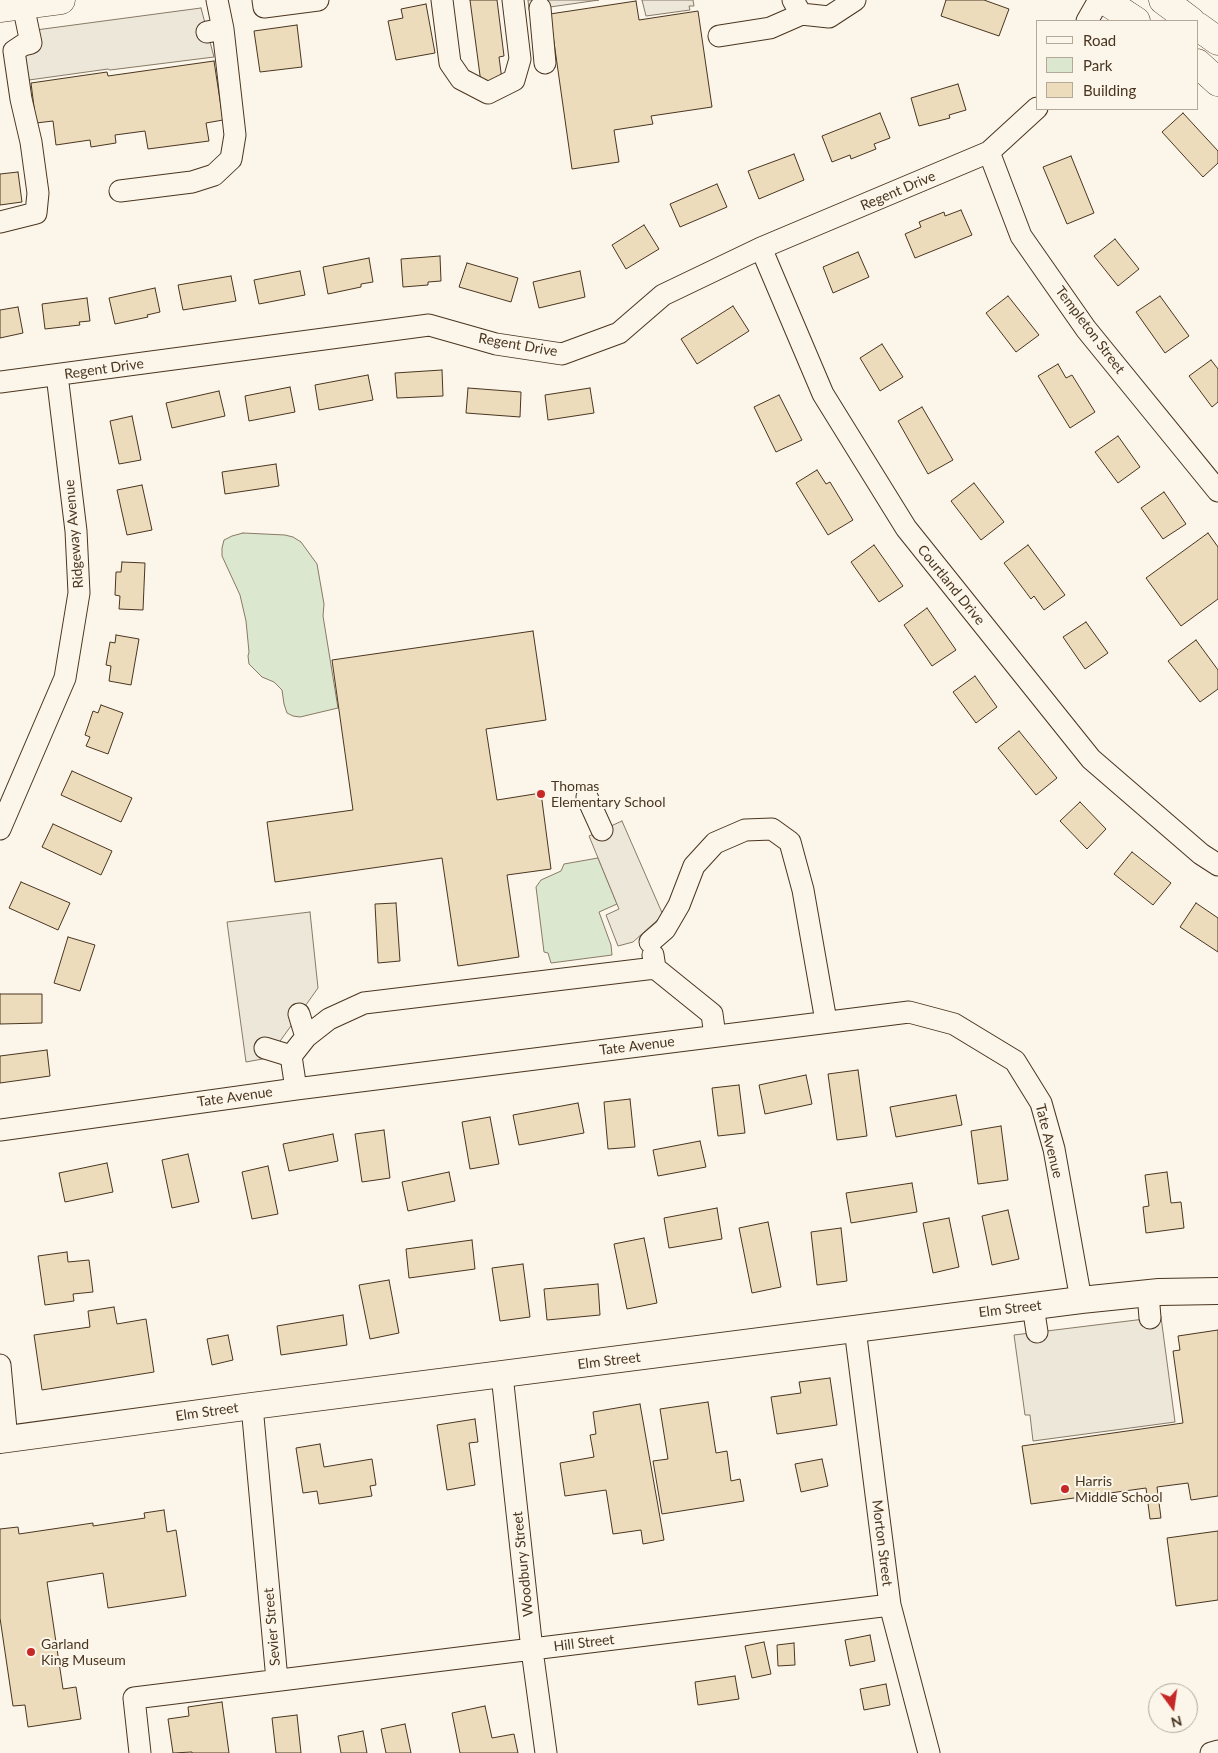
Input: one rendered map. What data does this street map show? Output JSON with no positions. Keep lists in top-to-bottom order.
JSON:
{
  "streets": {
    "main road": ["Elm Street"],
    "street": [
      "Regent Drive",
      "Templeton Street",
      "Ridgeway Avenue",
      "Courtland Drive",
      "Tate Avenue",
      "Morton Street",
      "Woodbury Street",
      "Sevier Street",
      "Hill Street"
    ]
  },
  "crossings": [
    ["Regent Drive", "Templeton Street"],
    ["Regent Drive", "Ridgeway Avenue"],
    ["Regent Drive", "Courtland Drive"],
    ["Tate Avenue", "Elm Street"],
    ["Elm Street", "Morton Street"],
    ["Elm Street", "Woodbury Street"],
    ["Elm Street", "Sevier Street"],
    ["Morton Street", "Hill Street"],
    ["Woodbury Street", "Hill Street"],
    ["Sevier Street", "Hill Street"]
  ],
  "places": ["Thomas Elementary School", "Harris Middle School", "Garland King Museum"],
  "legend": ["Road", "Park", "Building"],
  "north": "bottom"
}
